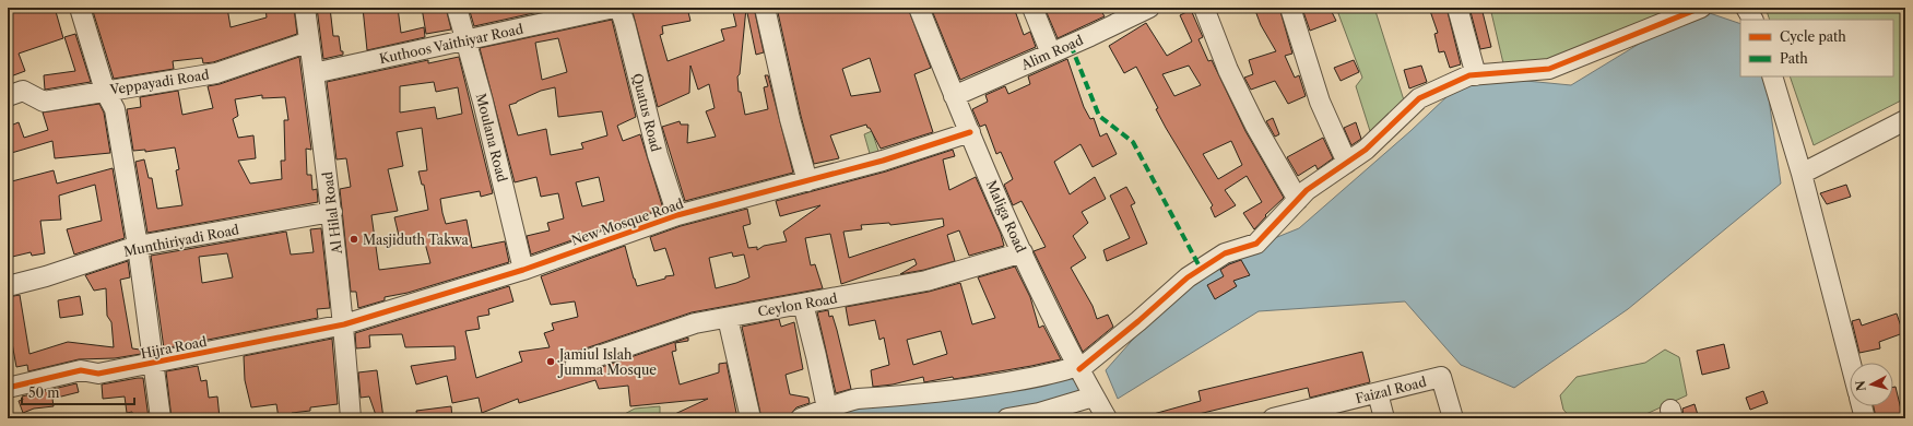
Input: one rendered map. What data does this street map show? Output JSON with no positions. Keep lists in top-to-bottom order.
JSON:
{
  "streets": {
    "street": [
      "Kuthoos Vaithiyar Road",
      "Alim Road",
      "Veppayadi Road",
      "Quatus Road",
      "Moulana Road",
      "Al Hilal Road",
      "Maliga Road",
      "New Mosque Road",
      "Munthiriyadi Road",
      "Ceylon Road",
      "Hijra Road",
      "Faizal Road"
    ]
  },
  "crossings": [
    ["Kuthoos Vaithiyar Road", "Moulana Road"],
    ["Kuthoos Vaithiyar Road", "Al Hilal Road"],
    ["Alim Road", "Maliga Road"],
    ["Veppayadi Road", "Al Hilal Road"],
    ["Quatus Road", "New Mosque Road"],
    ["Moulana Road", "New Mosque Road"],
    ["Al Hilal Road", "New Mosque Road"],
    ["Al Hilal Road", "Munthiriyadi Road"],
    ["Al Hilal Road", "Hijra Road"],
    ["Maliga Road", "New Mosque Road"],
    ["Maliga Road", "Ceylon Road"],
    ["New Mosque Road", "Hijra Road"]
  ],
  "places": ["Masjiduth Takwa", "Jamiul Islah Jumma Mosque"],
  "legend": ["Cycle path", "Path"],
  "scale_bar": "50 m",
  "north": "left"
}
